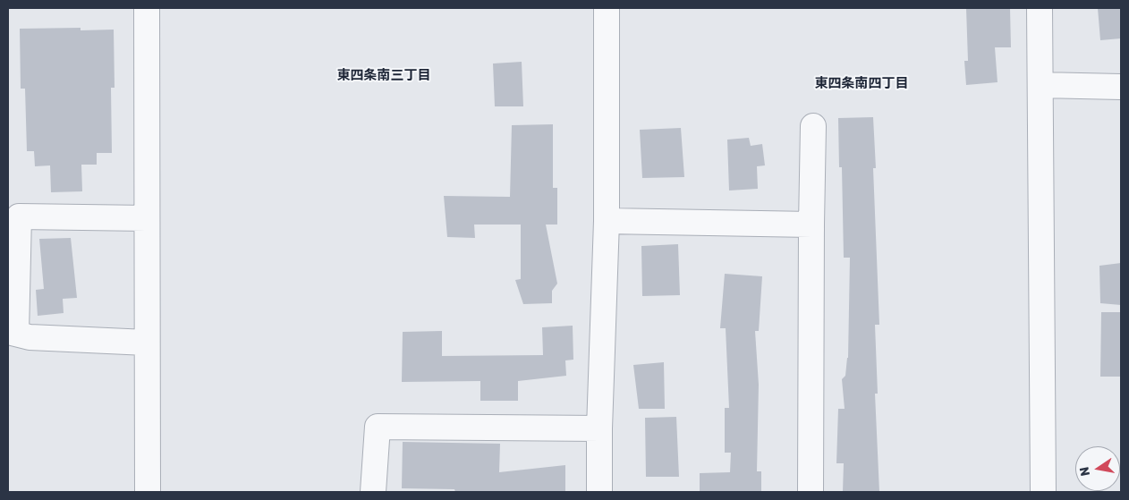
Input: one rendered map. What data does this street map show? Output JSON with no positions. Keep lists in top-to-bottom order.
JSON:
{
  "districts": ["東四条南三丁目", "東四条南四丁目"],
  "north": "left"
}
